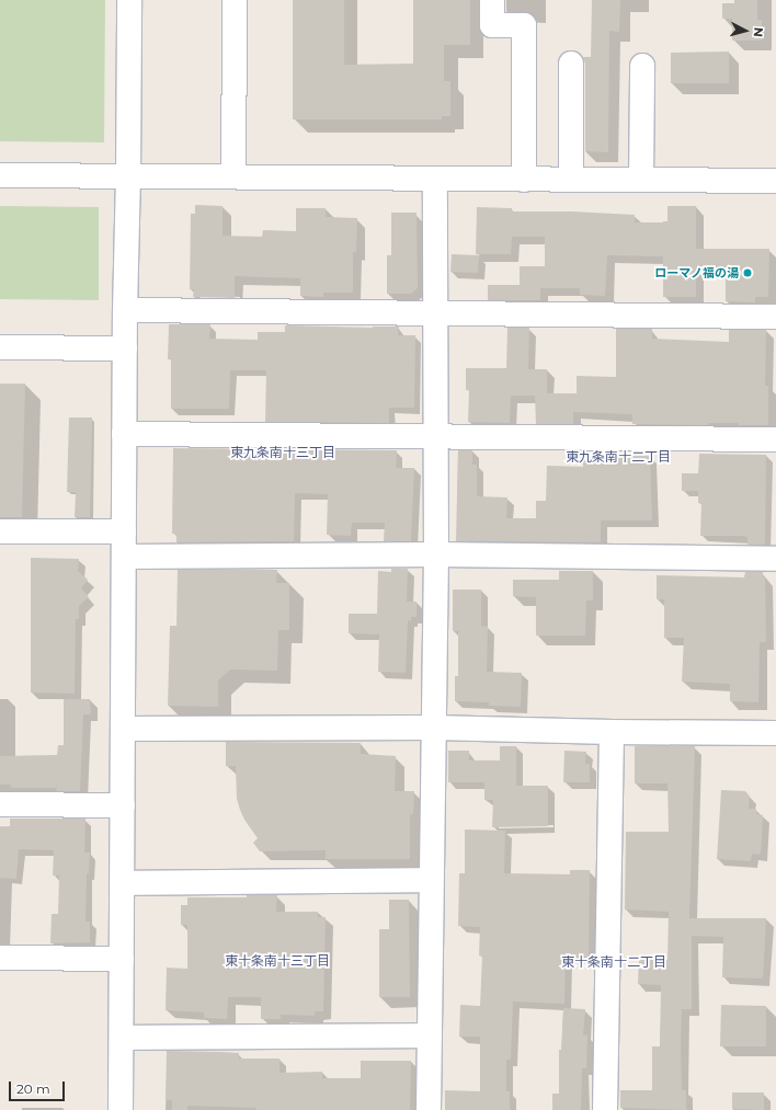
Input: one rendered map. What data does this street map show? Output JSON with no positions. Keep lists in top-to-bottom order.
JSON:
{
  "districts": [
    "東九条南十三丁目",
    "東九条南十二丁目",
    "東十条南十三丁目",
    "東十条南十二丁目"
  ],
  "places": ["ローマノ福の湯"],
  "scale_bar": "20 m",
  "north": "right"
}
